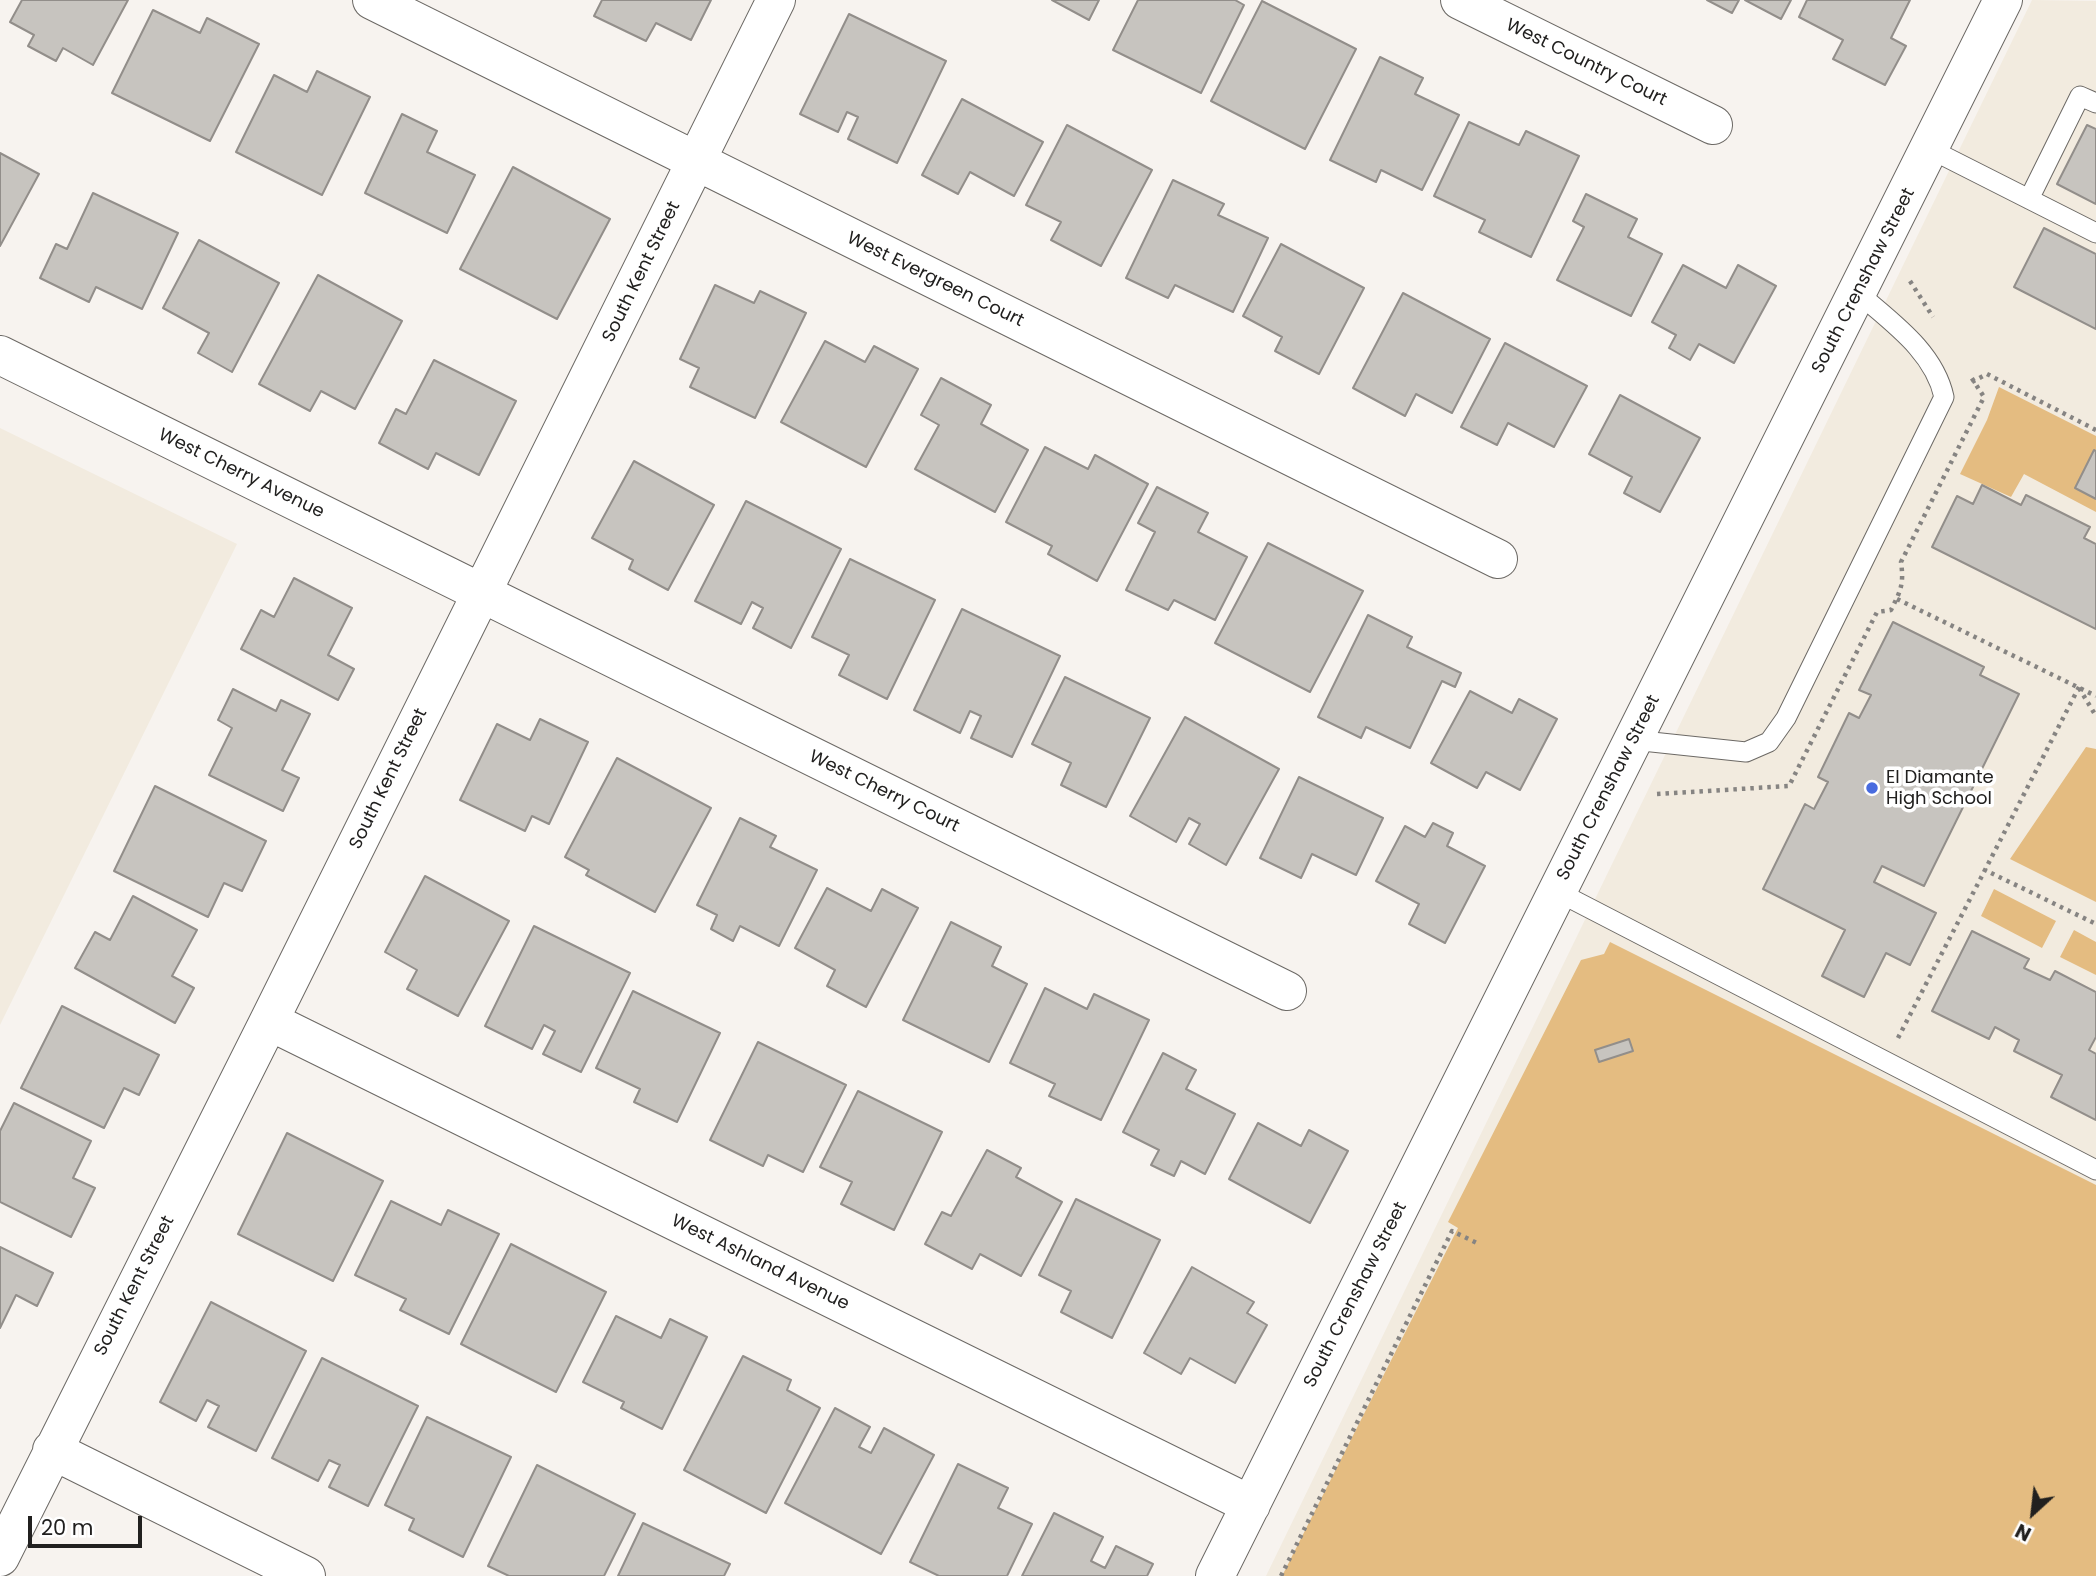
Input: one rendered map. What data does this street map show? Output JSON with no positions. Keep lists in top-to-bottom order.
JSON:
{
  "streets": {
    "street": [
      "West Country Court",
      "South Kent Street",
      "West Evergreen Court",
      "South Crenshaw Street",
      "West Cherry Avenue",
      "West Cherry Court",
      "West Ashland Avenue"
    ]
  },
  "crossings": [
    ["South Kent Street", "West Evergreen Court"],
    ["South Kent Street", "West Cherry Avenue"],
    ["South Kent Street", "West Cherry Court"],
    ["South Kent Street", "West Ashland Avenue"],
    ["South Crenshaw Street", "West Ashland Avenue"],
    ["West Cherry Avenue", "West Cherry Court"]
  ],
  "places": ["El Diamante High School"],
  "scale_bar": "20 m",
  "north": "bottom left"
}
